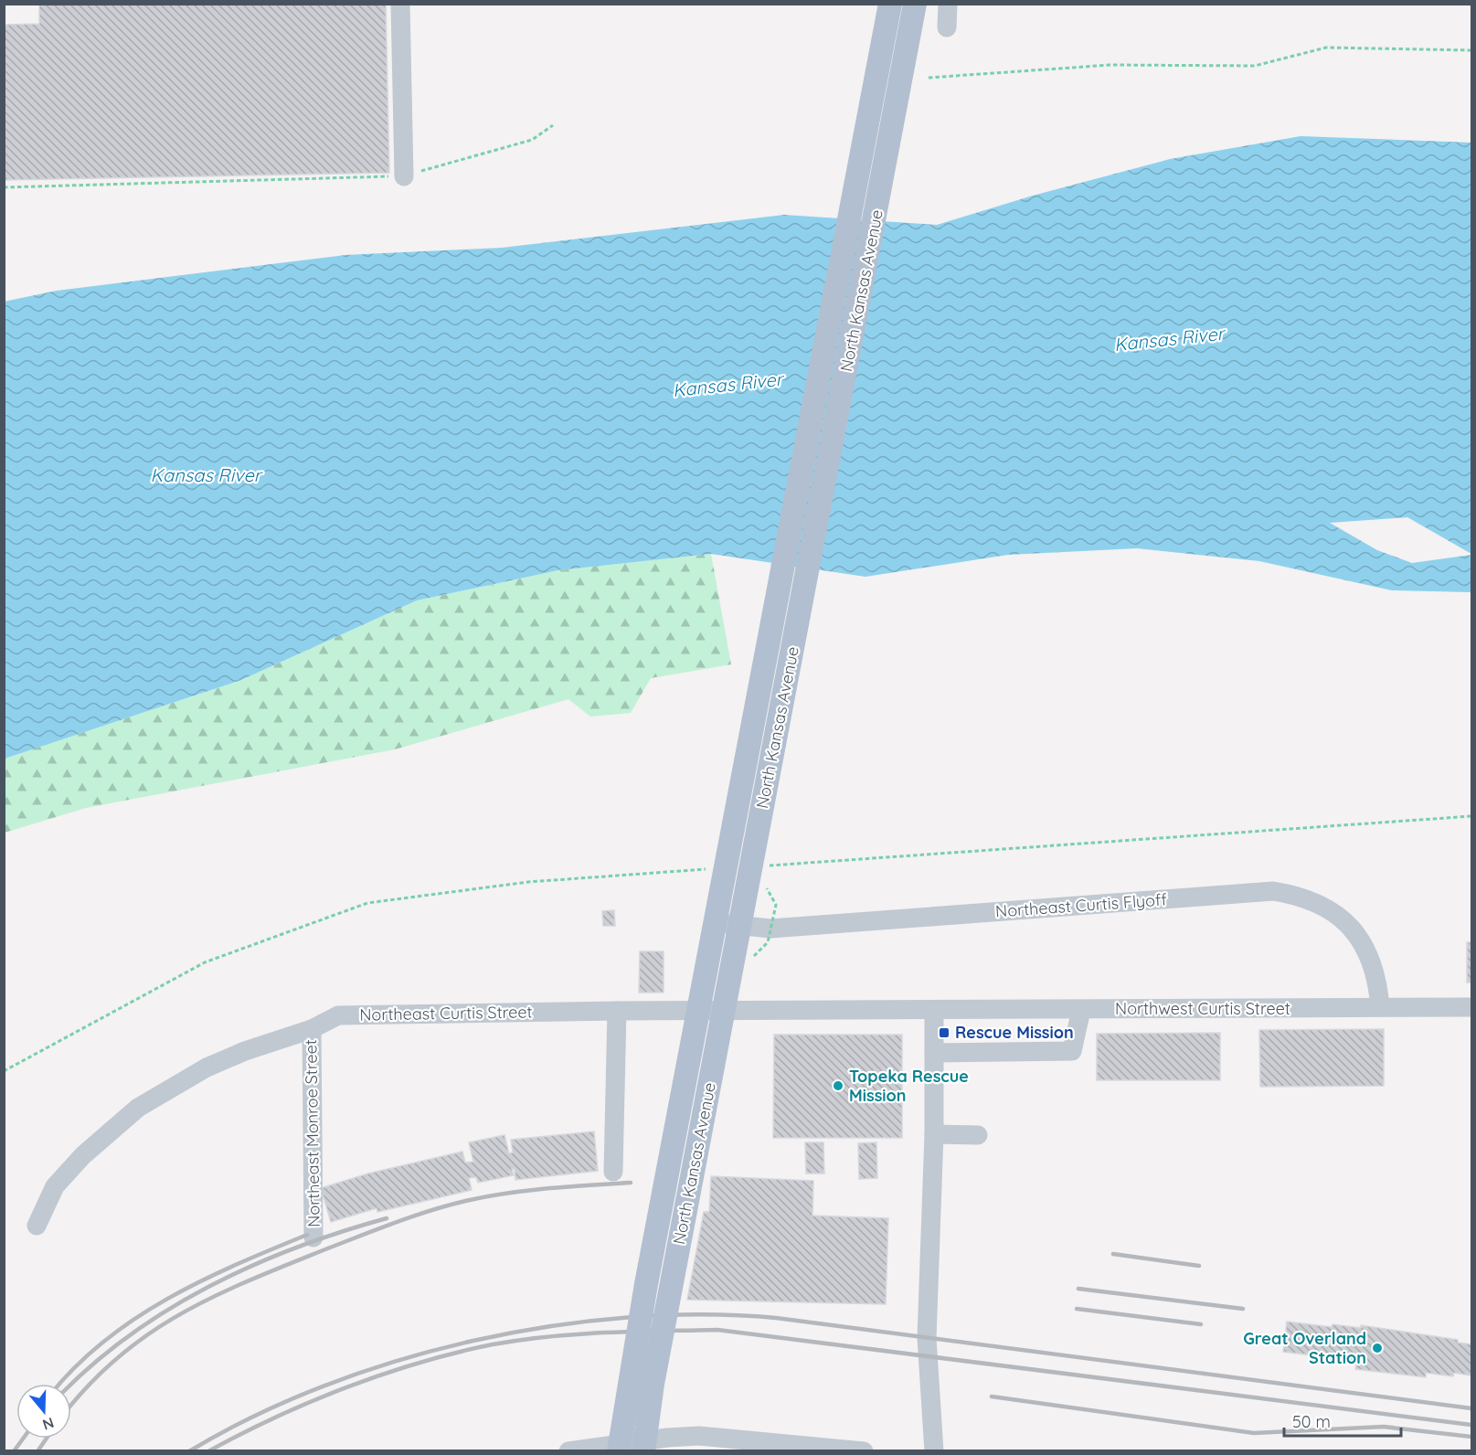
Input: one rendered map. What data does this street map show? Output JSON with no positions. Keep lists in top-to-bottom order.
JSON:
{
  "streets": {
    "main road": ["North Kansas Avenue"],
    "street": [
      "Northeast Curtis Flyoff",
      "Northwest Curtis Street",
      "Northeast Curtis Street",
      "Northeast Monroe Street"
    ]
  },
  "crossings": [
    ["North Kansas Avenue", "Northeast Curtis Flyoff"],
    ["Northeast Curtis Flyoff", "Northwest Curtis Street"],
    ["Northwest Curtis Street", "Northeast Curtis Street"],
    ["Northeast Curtis Street", "Northeast Monroe Street"]
  ],
  "water": ["Kansas River"],
  "places": {
    "transit": ["Rescue Mission"],
    "other": ["Topeka Rescue Mission", "Great Overland Station"]
  },
  "scale_bar": "50 m",
  "north": "bottom"
}
